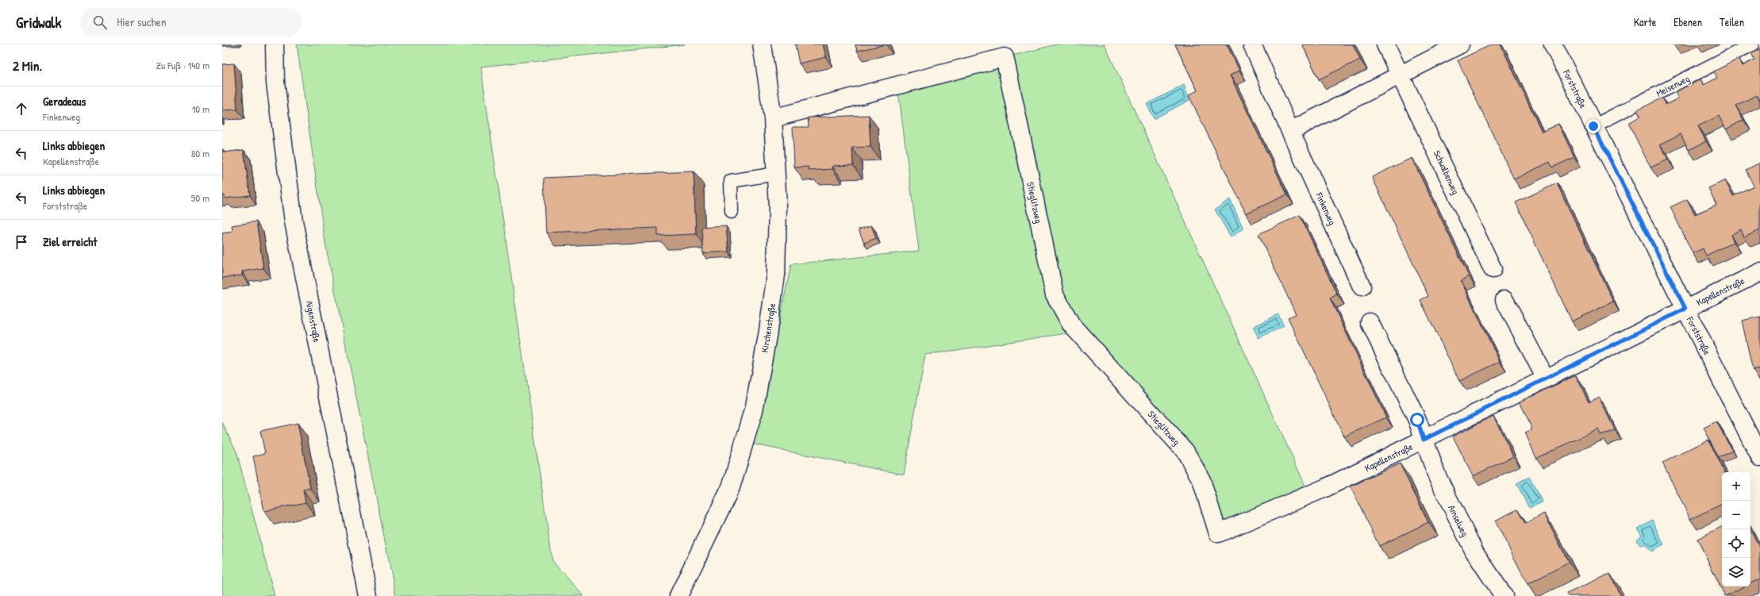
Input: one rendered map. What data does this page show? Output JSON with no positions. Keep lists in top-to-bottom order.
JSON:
{
  "streets": {
    "street": [
      "Forststraße",
      "Schwalbenweg",
      "Stieglitzweg",
      "Finkenweg",
      "Kapellenstraße",
      "Aigenstraße",
      "Kirchenstraße",
      "Amselweg"
    ],
    "lane": ["Meisenweg"]
  },
  "crossings": [
    ["Meisenweg", "Forststraße"],
    ["Forststraße", "Kapellenstraße"],
    ["Stieglitzweg", "Kapellenstraße"],
    ["Stieglitzweg", "Kirchenstraße"],
    ["Kapellenstraße", "Amselweg"]
  ],
  "page": {
    "header": "Gridwalk",
    "search": "Hier suchen",
    "nav": ["Karte", "Ebenen", "Teilen"],
    "heading": ["2 Min.", "Zu Fuß · 140 m"],
    "list": [
      ["Geradeaus", "Finkenweg", "10 m"],
      ["Links abbiegen", "Kapellenstraße", "80 m"],
      ["Links abbiegen", "Forststraße", "50 m"],
      "Ziel erreicht"
    ],
    "map_buttons": ["+", "−"]
  }
}
